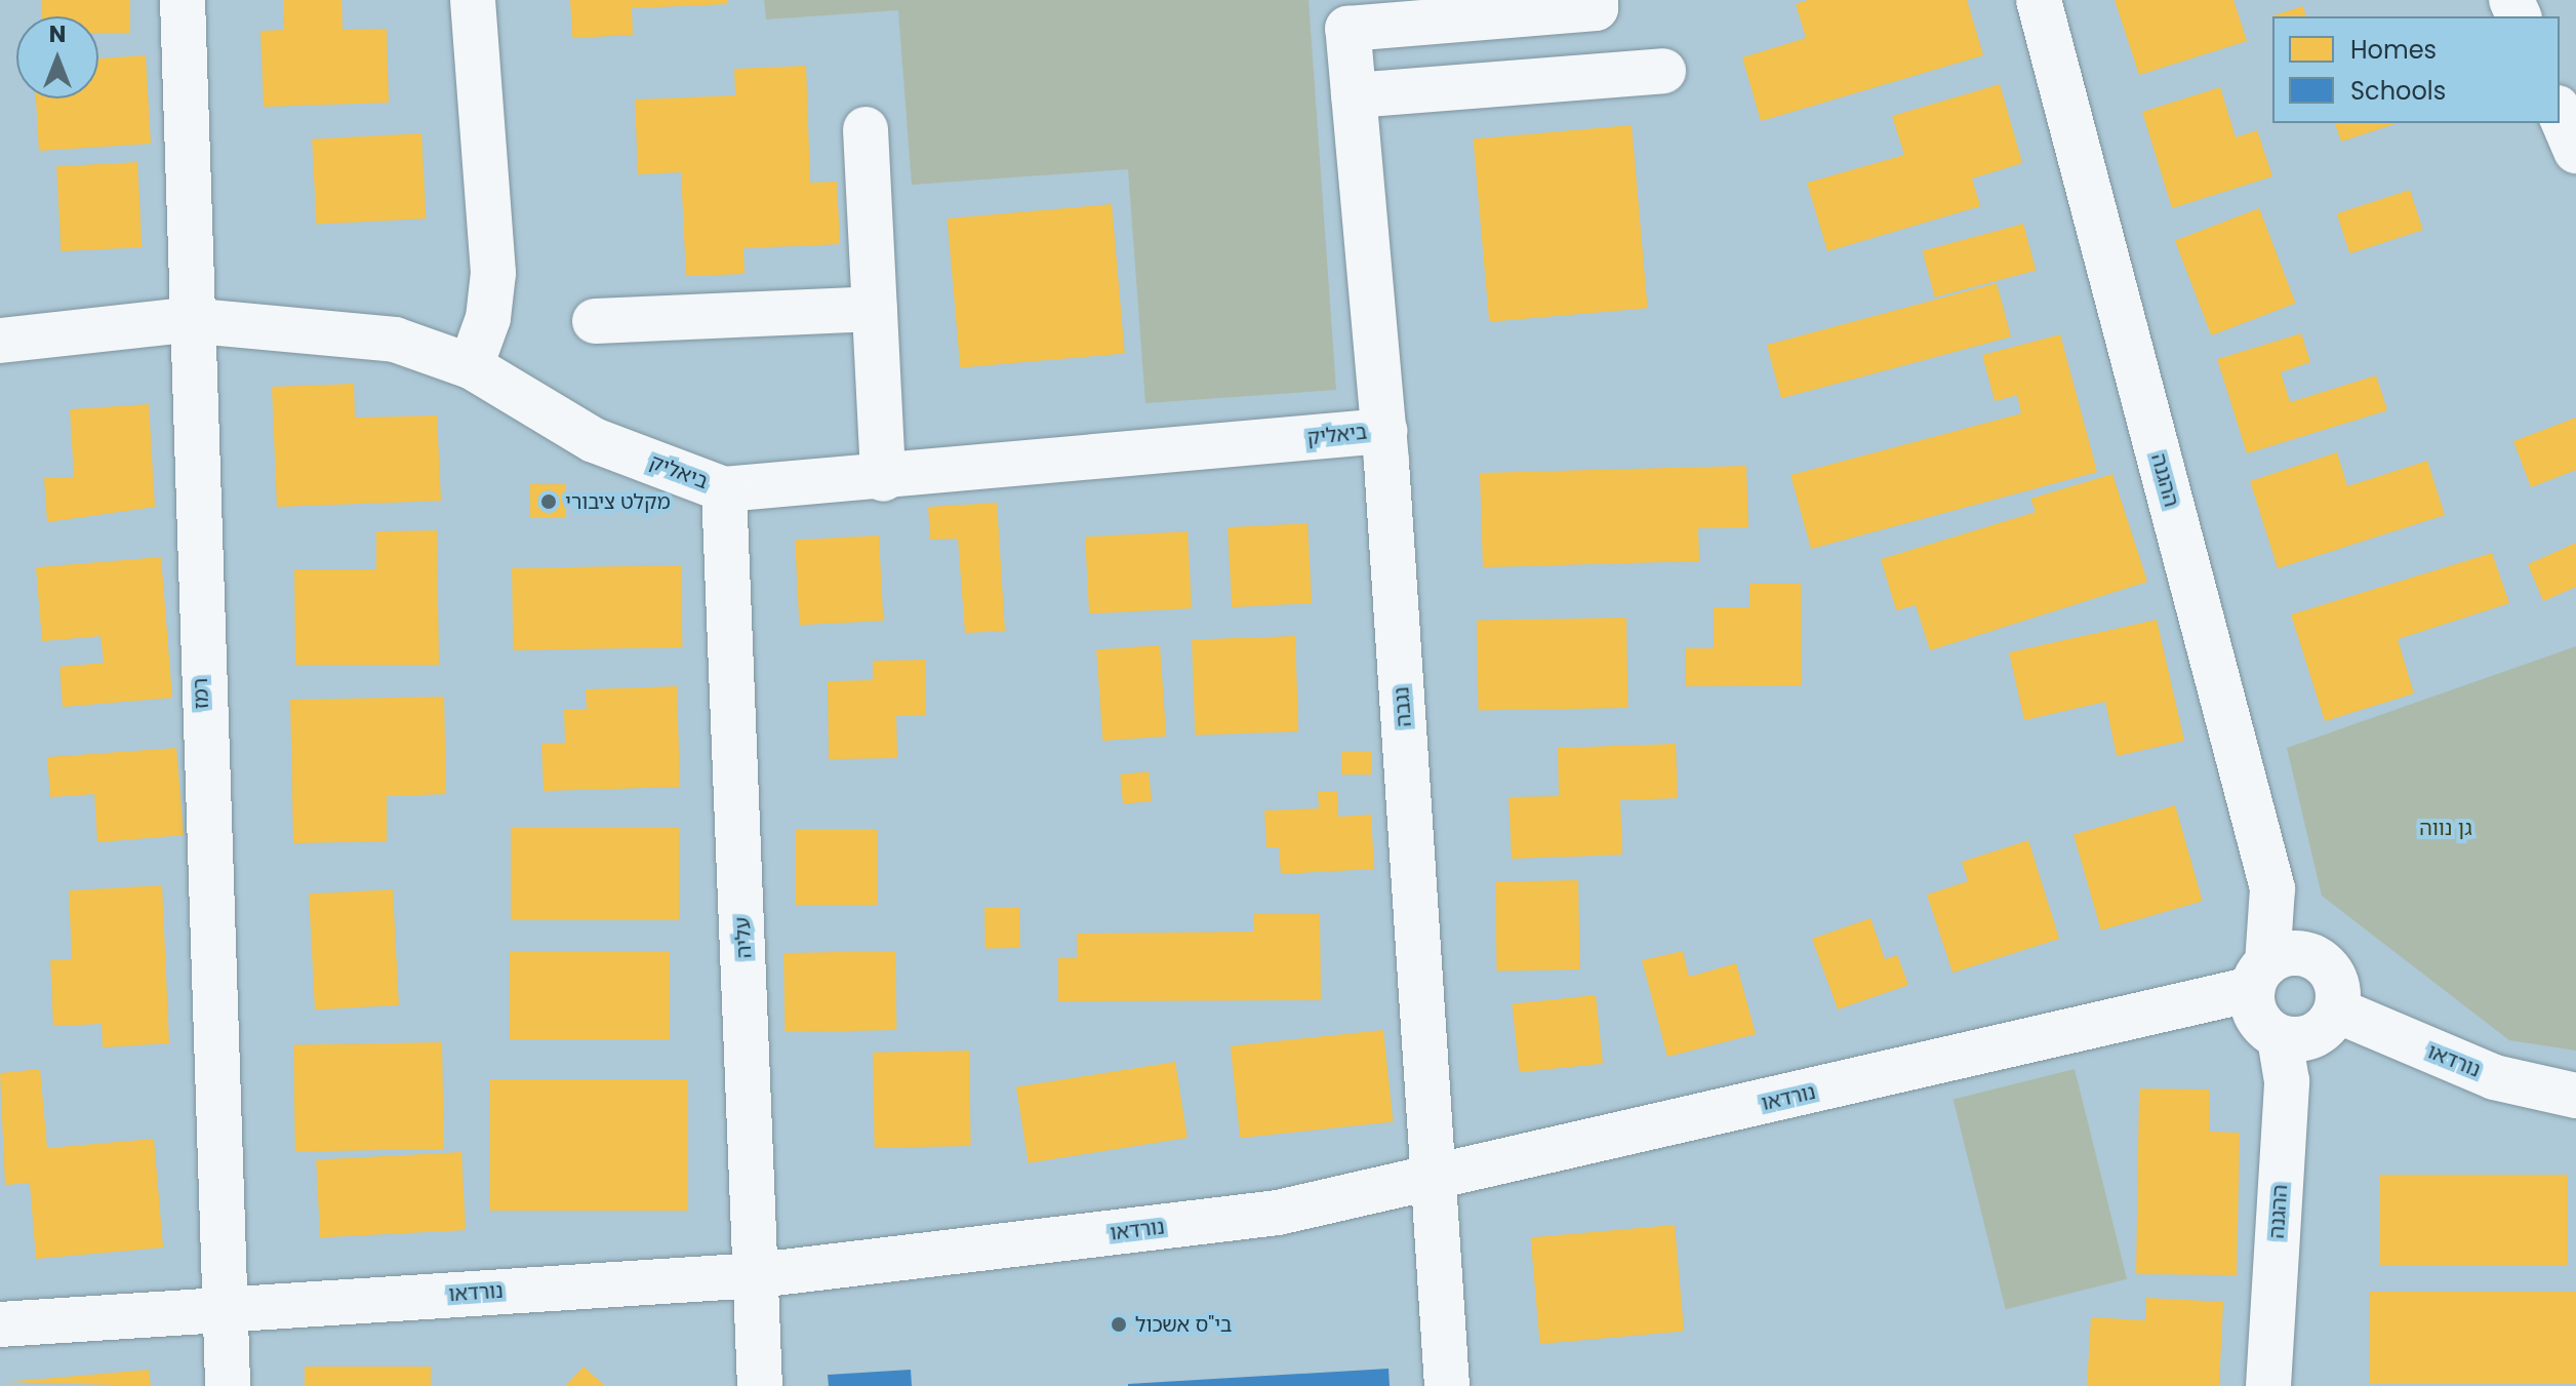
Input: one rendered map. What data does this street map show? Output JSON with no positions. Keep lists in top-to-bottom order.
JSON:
{
  "streets": {
    "street": [
      "ביאליק",
      "ההגנה",
      "רמז",
      "נגבה",
      "עליה",
      "נורדאו"
    ]
  },
  "crossings": [
    ["ביאליק", "רמז"],
    ["ביאליק", "נגבה"],
    ["ביאליק", "עליה"],
    ["ההגנה", "נורדאו"],
    ["רמז", "נורדאו"],
    ["נגבה", "נורדאו"],
    ["עליה", "נורדאו"]
  ],
  "parks": ["גן נווה"],
  "places": ["מקלט ציבורי", "בי\"ס אשכול"],
  "legend": ["Homes", "Schools"],
  "north": "top"
}
